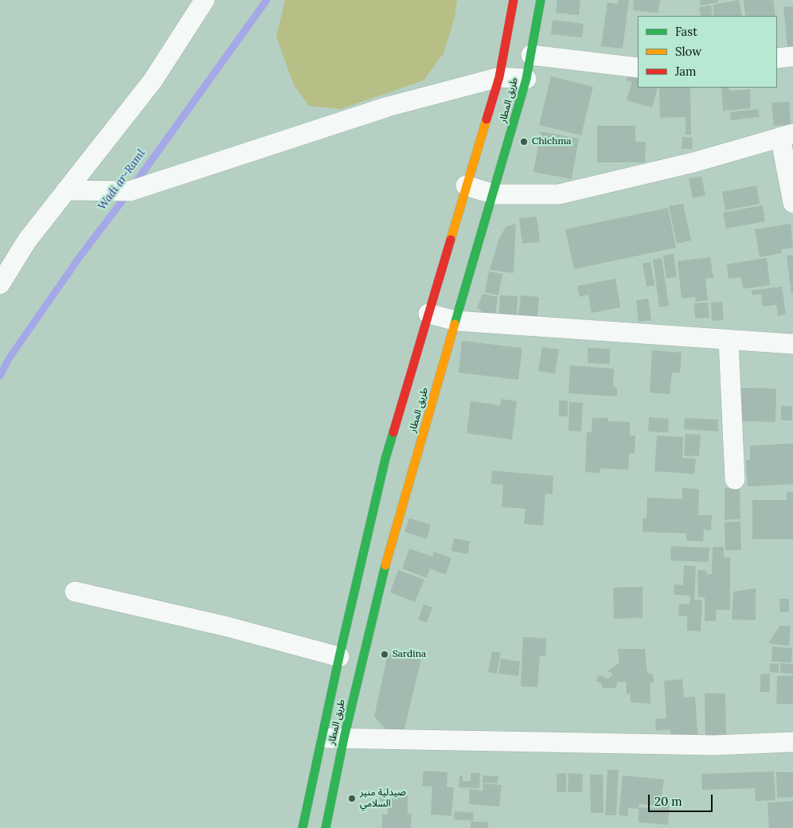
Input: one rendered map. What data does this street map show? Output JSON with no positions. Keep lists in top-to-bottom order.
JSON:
{
  "streets": {
    "main road": ["طريق المطار"]
  },
  "water": ["Wadi ar-Raml"],
  "places": ["Chichma", "Sardina", "صيدلية منير السلامي"],
  "legend": ["Fast", "Slow", "Jam"],
  "scale_bar": "20 m"
}
